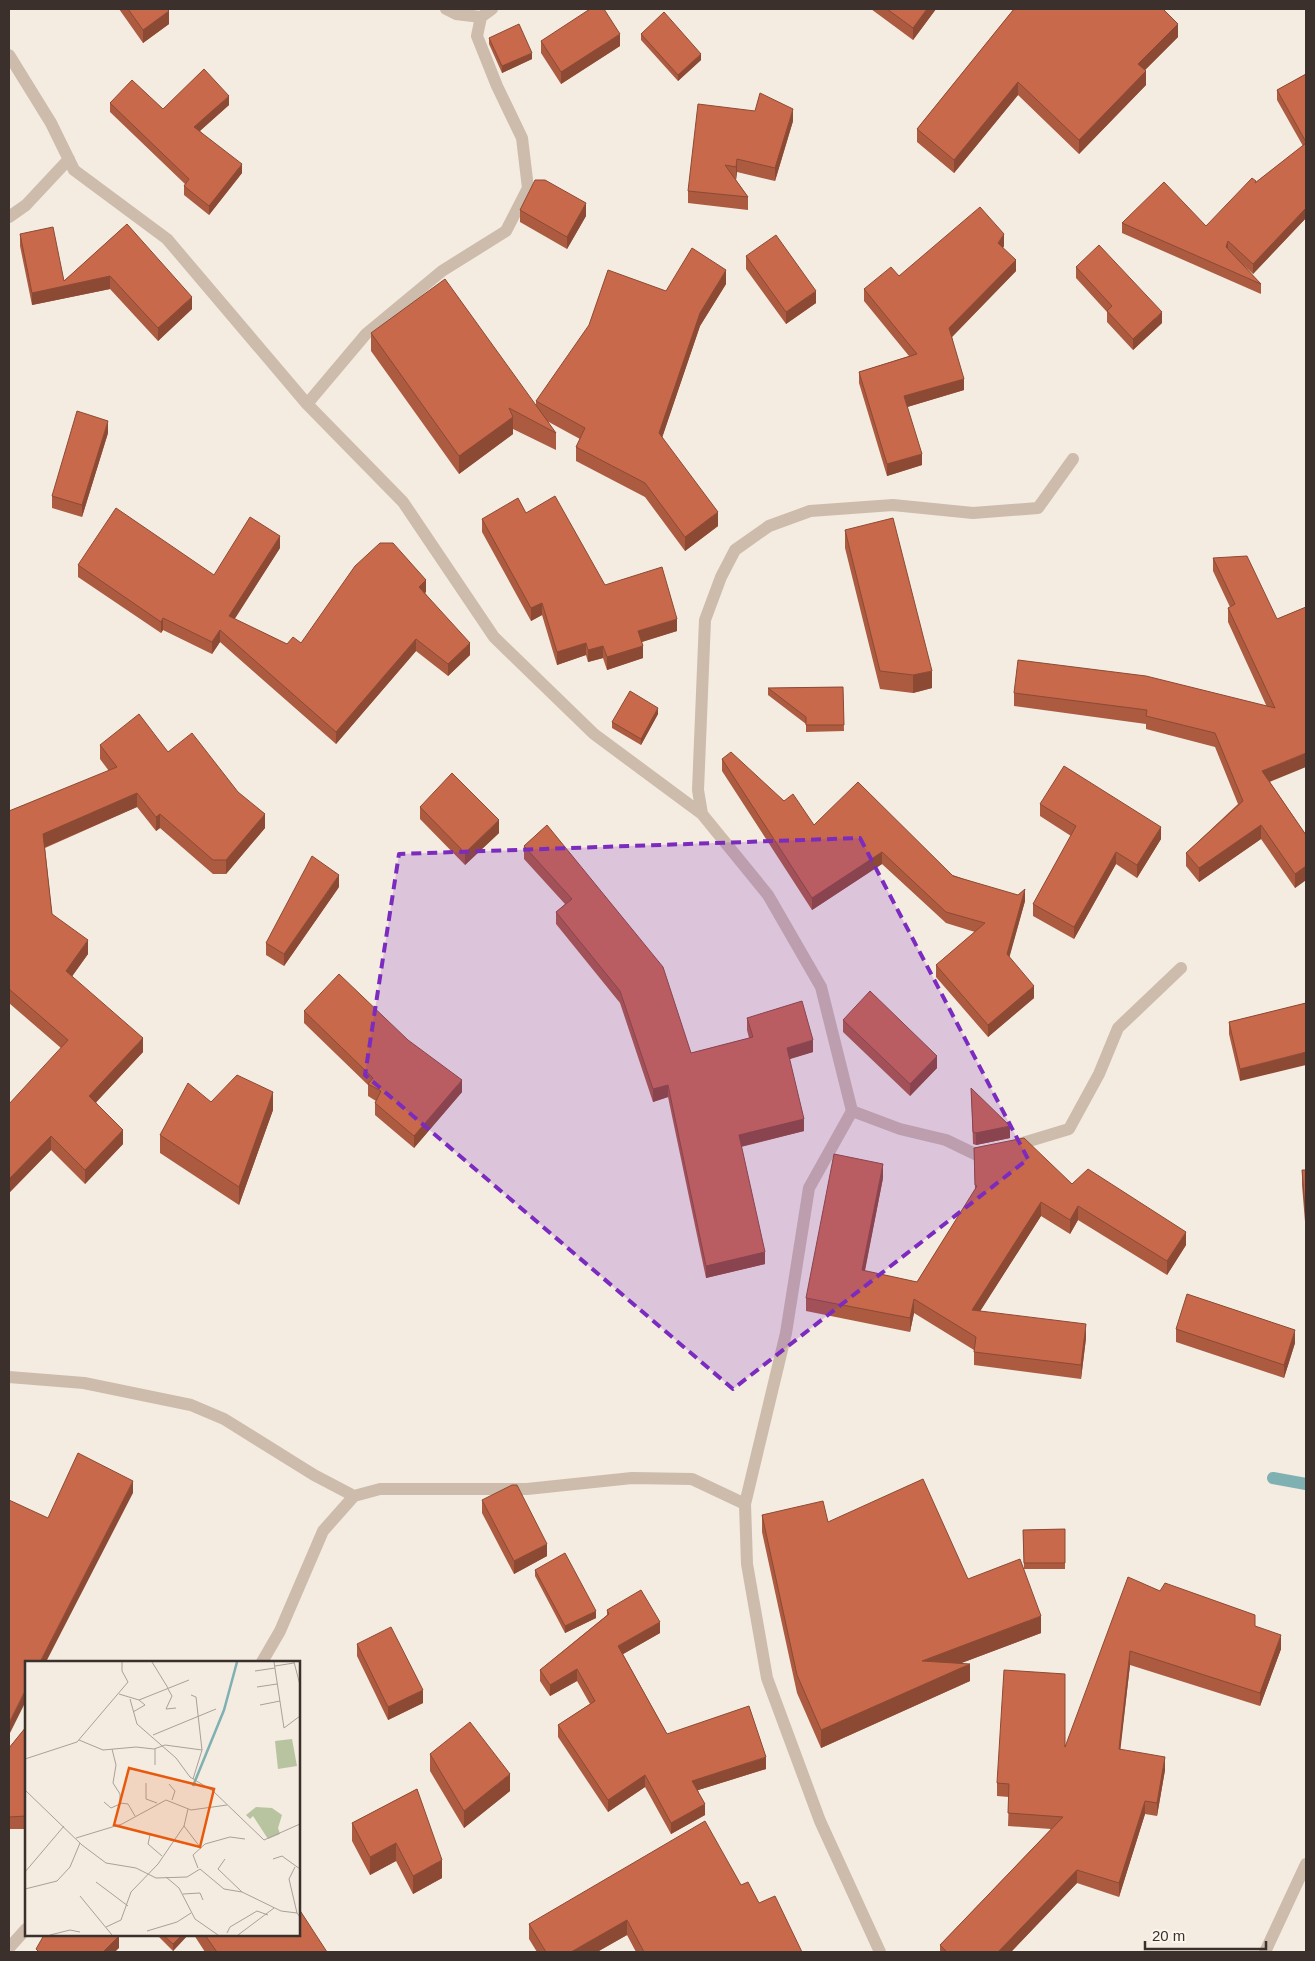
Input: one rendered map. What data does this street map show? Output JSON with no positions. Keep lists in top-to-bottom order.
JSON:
{
  "scale_bar": "20 m"
}
